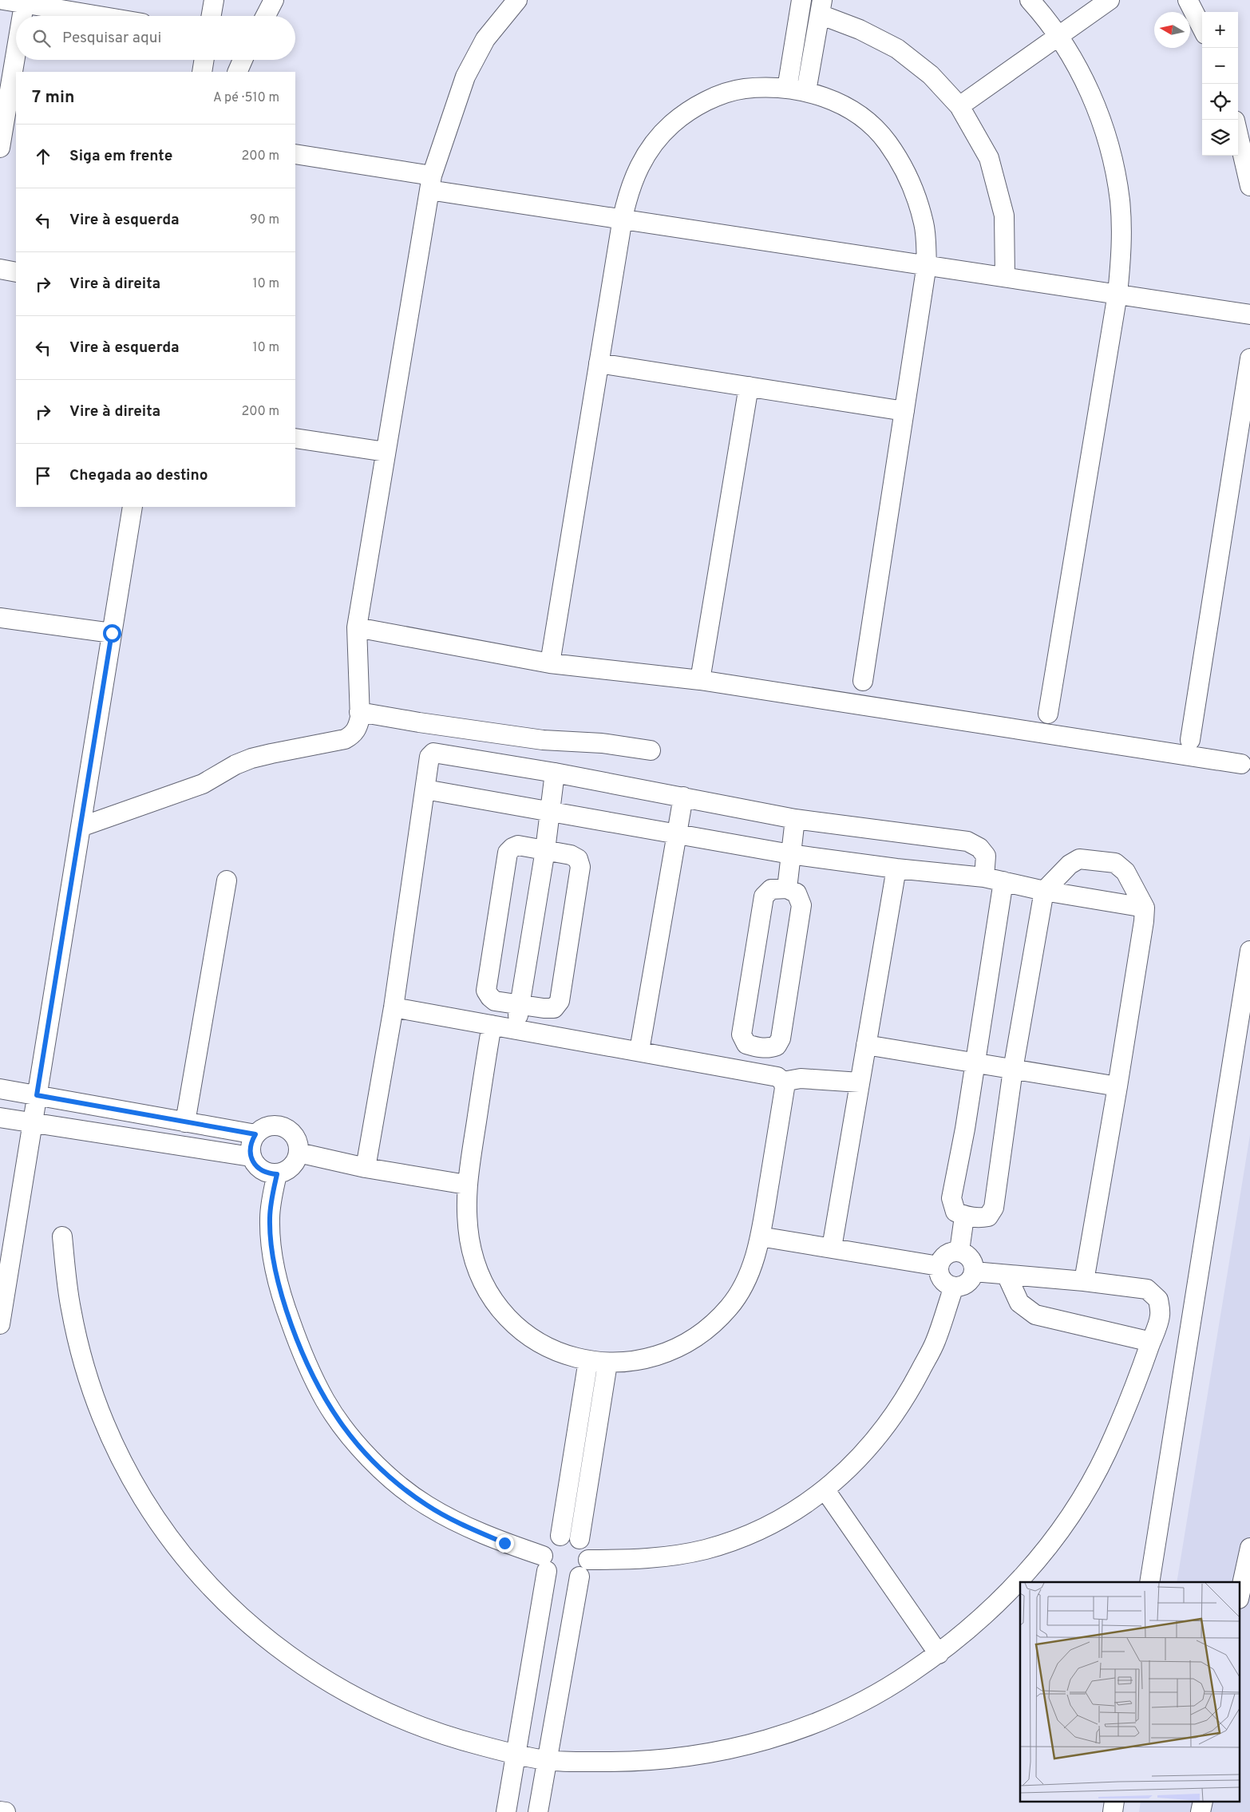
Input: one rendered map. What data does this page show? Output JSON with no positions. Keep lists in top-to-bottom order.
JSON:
{
  "north": "left",
  "page": {
    "map_buttons": ["+", "−"],
    "search": "Pesquisar aqui",
    "heading": ["7 min", "A pé · 510 m"],
    "list": [
      ["Siga em frente", "200 m"],
      ["Vire à esquerda", "90 m"],
      ["Vire à direita", "10 m"],
      ["Vire à esquerda", "10 m"],
      ["Vire à direita", "200 m"],
      "Chegada ao destino"
    ]
  }
}
